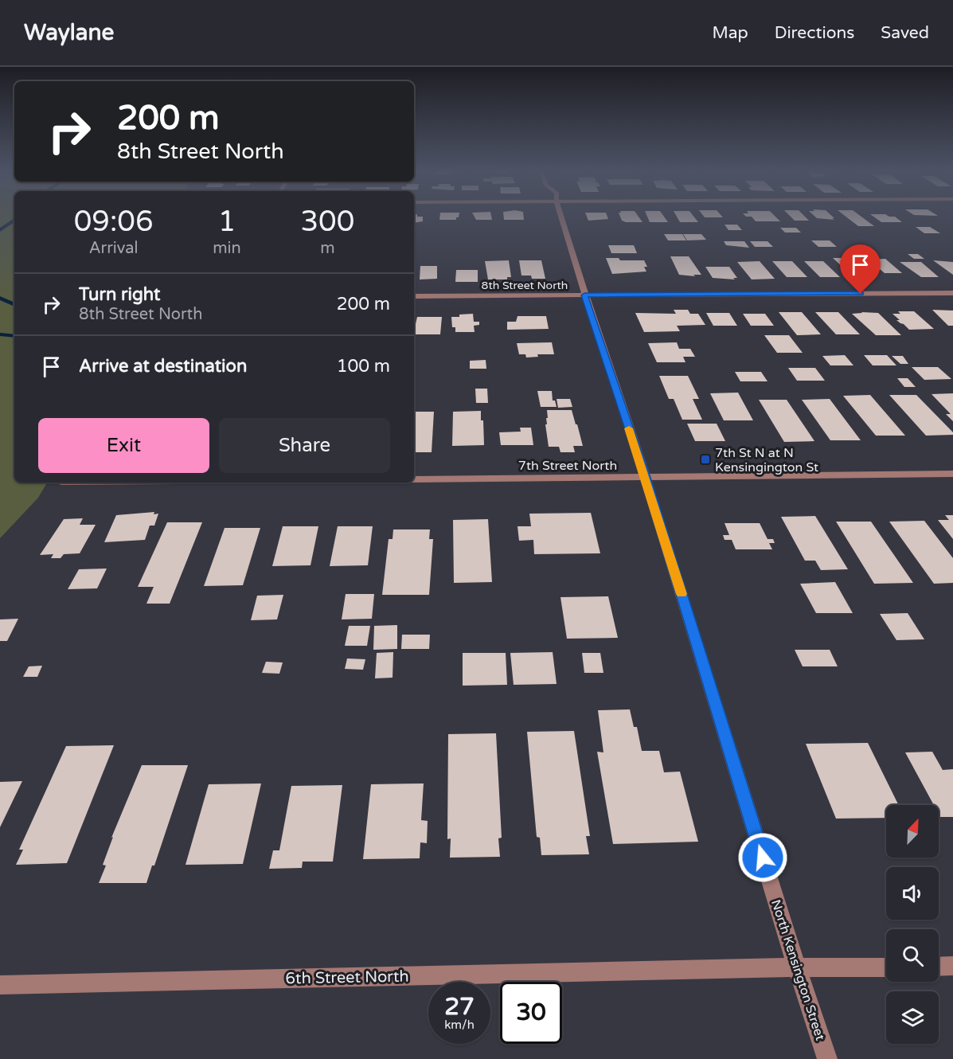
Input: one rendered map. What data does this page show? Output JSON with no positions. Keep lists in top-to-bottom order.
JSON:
{
  "streets": {
    "street": [
      "8th Street North",
      "7th Street North",
      "North Kensington Street",
      "6th Street North"
    ]
  },
  "crossings": [
    ["8th Street North", "North Kensington Street"],
    ["7th Street North", "North Kensington Street"],
    ["North Kensington Street", "6th Street North"]
  ],
  "places": {
    "transit": ["7th St N at N Kensingington St"]
  },
  "north": "top right",
  "page": {
    "header": "Waylane",
    "nav": ["Map", "Directions", "Saved"],
    "turn": ["200 m", "8th Street North"],
    "eta": [
      "09:06",
      "Arrival",
      "1",
      "min",
      "300",
      "m"
    ],
    "list": [
      {
        "name": "Turn right",
        "note": "8th Street North",
        "value": "200 m"
      },
      {
        "name": "Arrive at destination",
        "value": "100 m"
      }
    ],
    "buttons": ["Exit", "Share"],
    "speed": "27 km/h",
    "limit": "30"
  }
}
